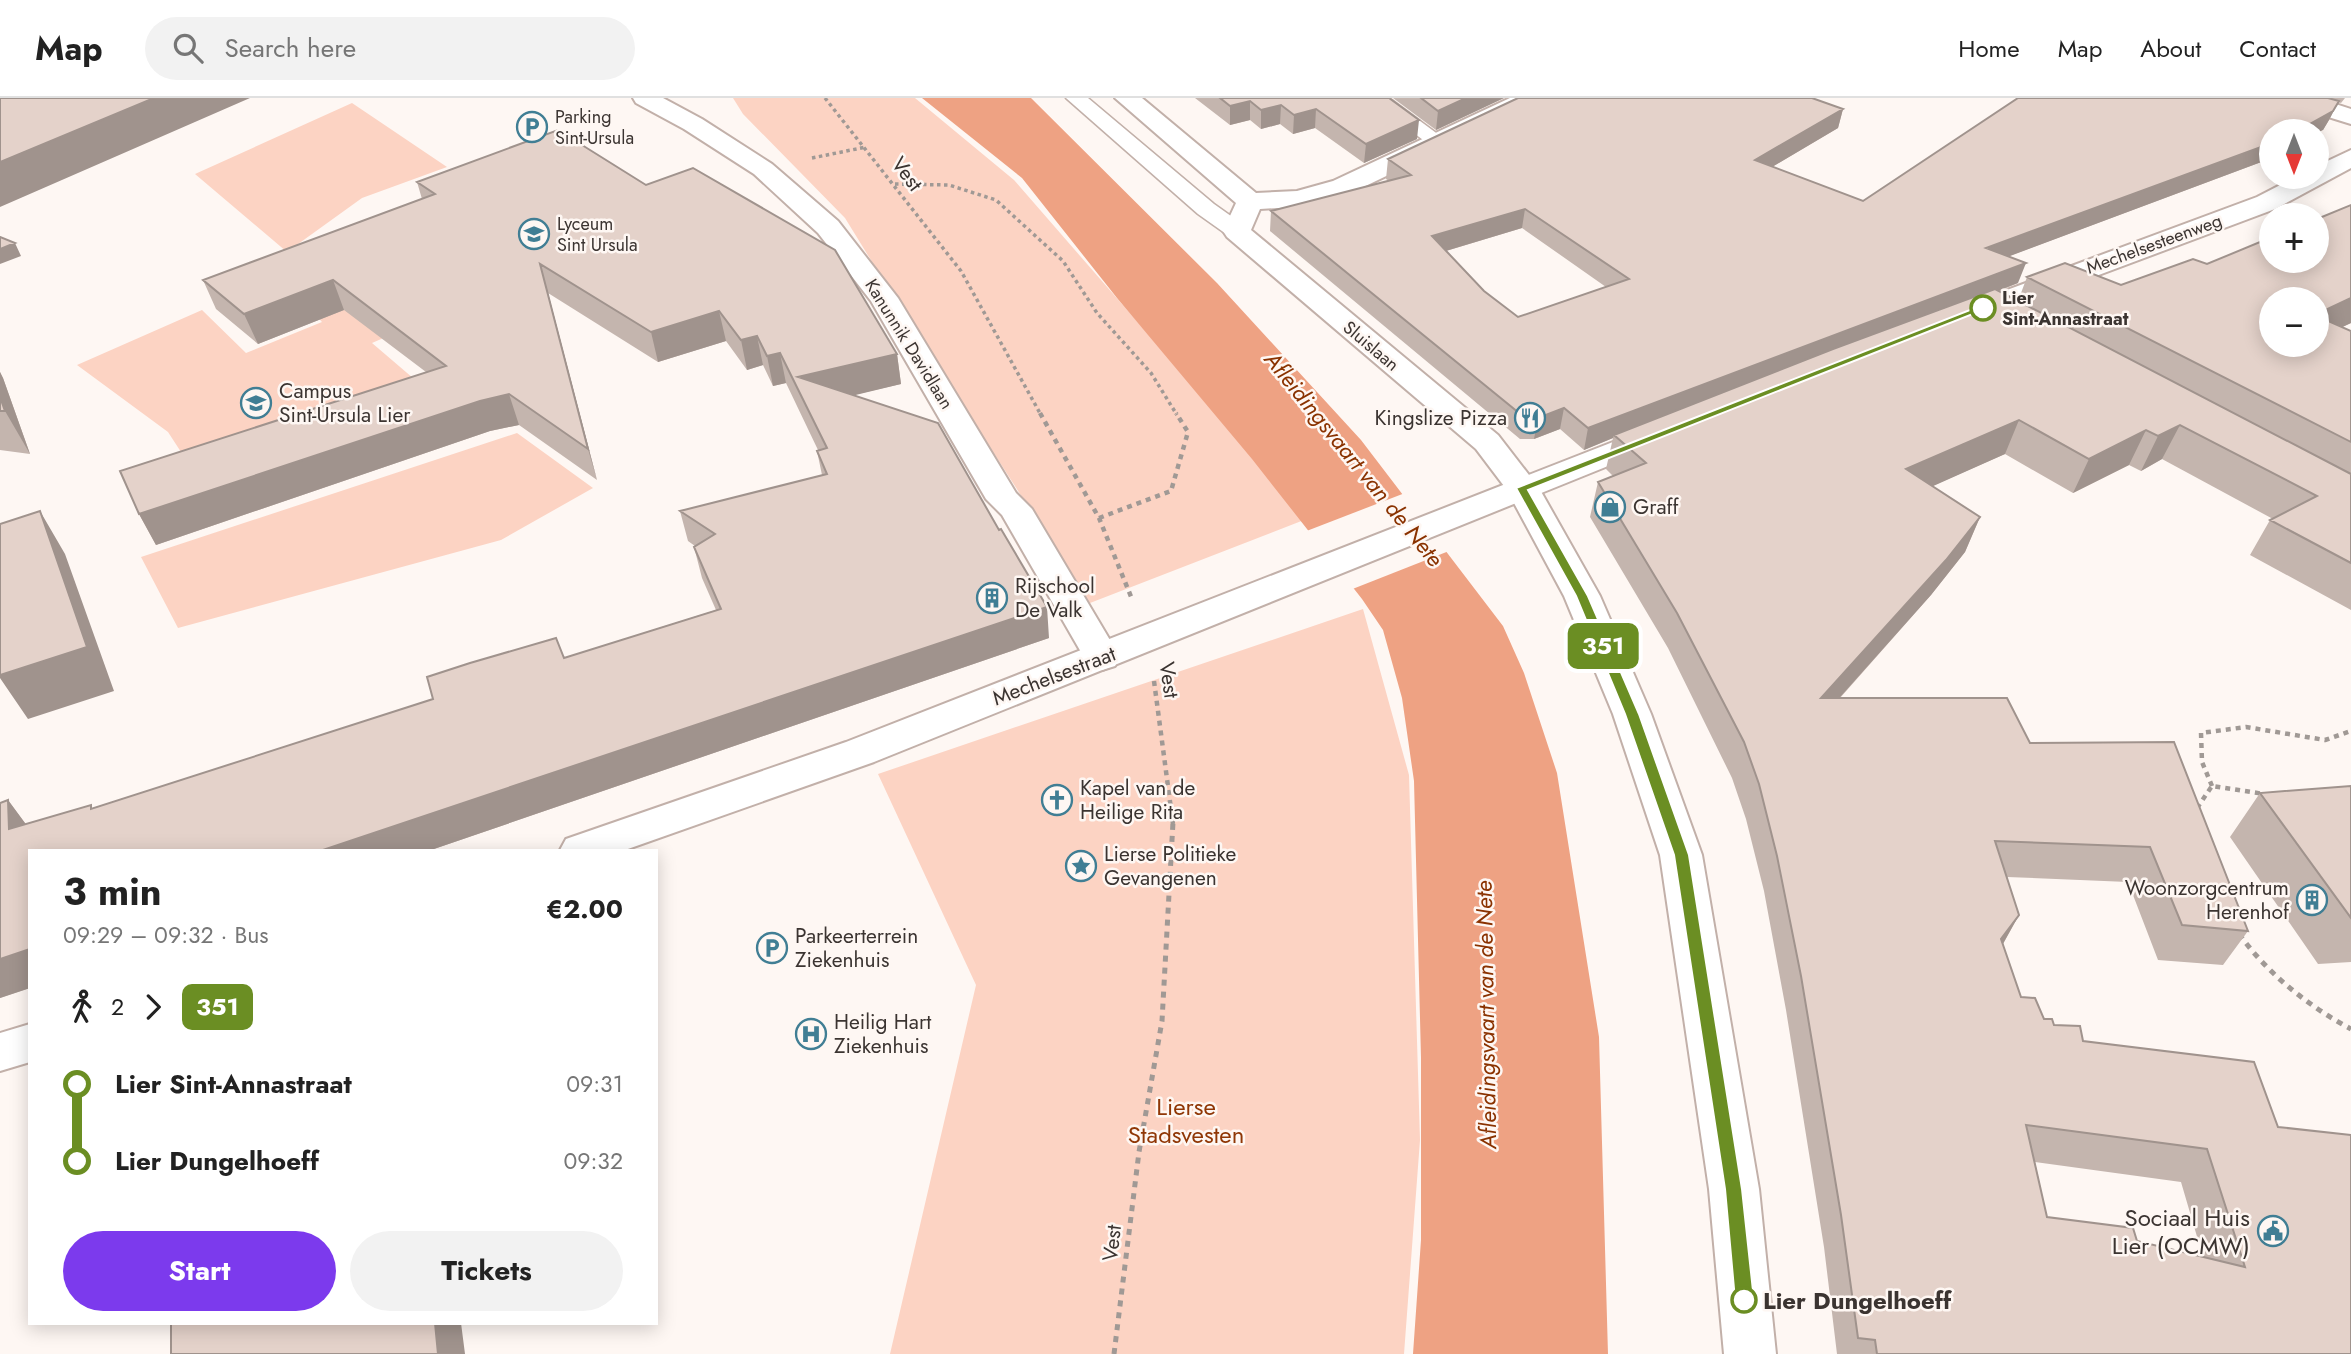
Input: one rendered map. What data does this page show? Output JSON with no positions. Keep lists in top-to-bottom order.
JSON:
{
  "streets": {
    "street": [
      "Mechelsesteenweg",
      "Kanunnik Davidlaan",
      "Sluislaan",
      "Mechelsestraat"
    ],
    "path": ["Vest"]
  },
  "crossings": [
    ["Vest", "Mechelsestraat"],
    ["Kanunnik Davidlaan", "Mechelsestraat"],
    ["Sluislaan", "Mechelsestraat"]
  ],
  "water": ["Afleidingsvaart van de Nete"],
  "parks": ["Lierse Stadsvesten"],
  "places": {
    "parking": ["Parking Sint-Ursula", "Parkeerterrein Ziekenhuis"],
    "school or university": ["Lyceum Sint Ursula", "Campus Sint-Ursula Lier"],
    "other": ["Lier Sint-Annastraat", "Lier Dungelhoeff"],
    "restaurant": ["Kingslize Pizza"],
    "shop": ["Graff"],
    "building": ["Rijschool De Valk", "Woonzorgcentrum Herenhof"],
    "church": ["Kapel van de Heilige Rita"],
    "place": ["Lierse Politieke Gevangenen"],
    "hospital": ["Heilig Hart Ziekenhuis"],
    "public building": ["Sociaal Huis Lier (OCMW)"]
  },
  "lines": ["bus line 351"],
  "north": "bottom",
  "page": {
    "header": "Map",
    "search": "Search here",
    "nav": [
      "Home",
      "Map",
      "About",
      "Contact"
    ],
    "on_map": "351",
    "map_buttons": ["+", "−"],
    "heading": ["3 min", "09:29 – 09:32 · Bus", "€2.00"],
    "legs": ["2", "351"],
    "list": [
      {
        "name": "Lier Sint-Annastraat",
        "value": "09:31"
      },
      {
        "name": "Lier Dungelhoeff",
        "value": "09:32"
      }
    ],
    "buttons": ["Start", "Tickets"]
  }
}
